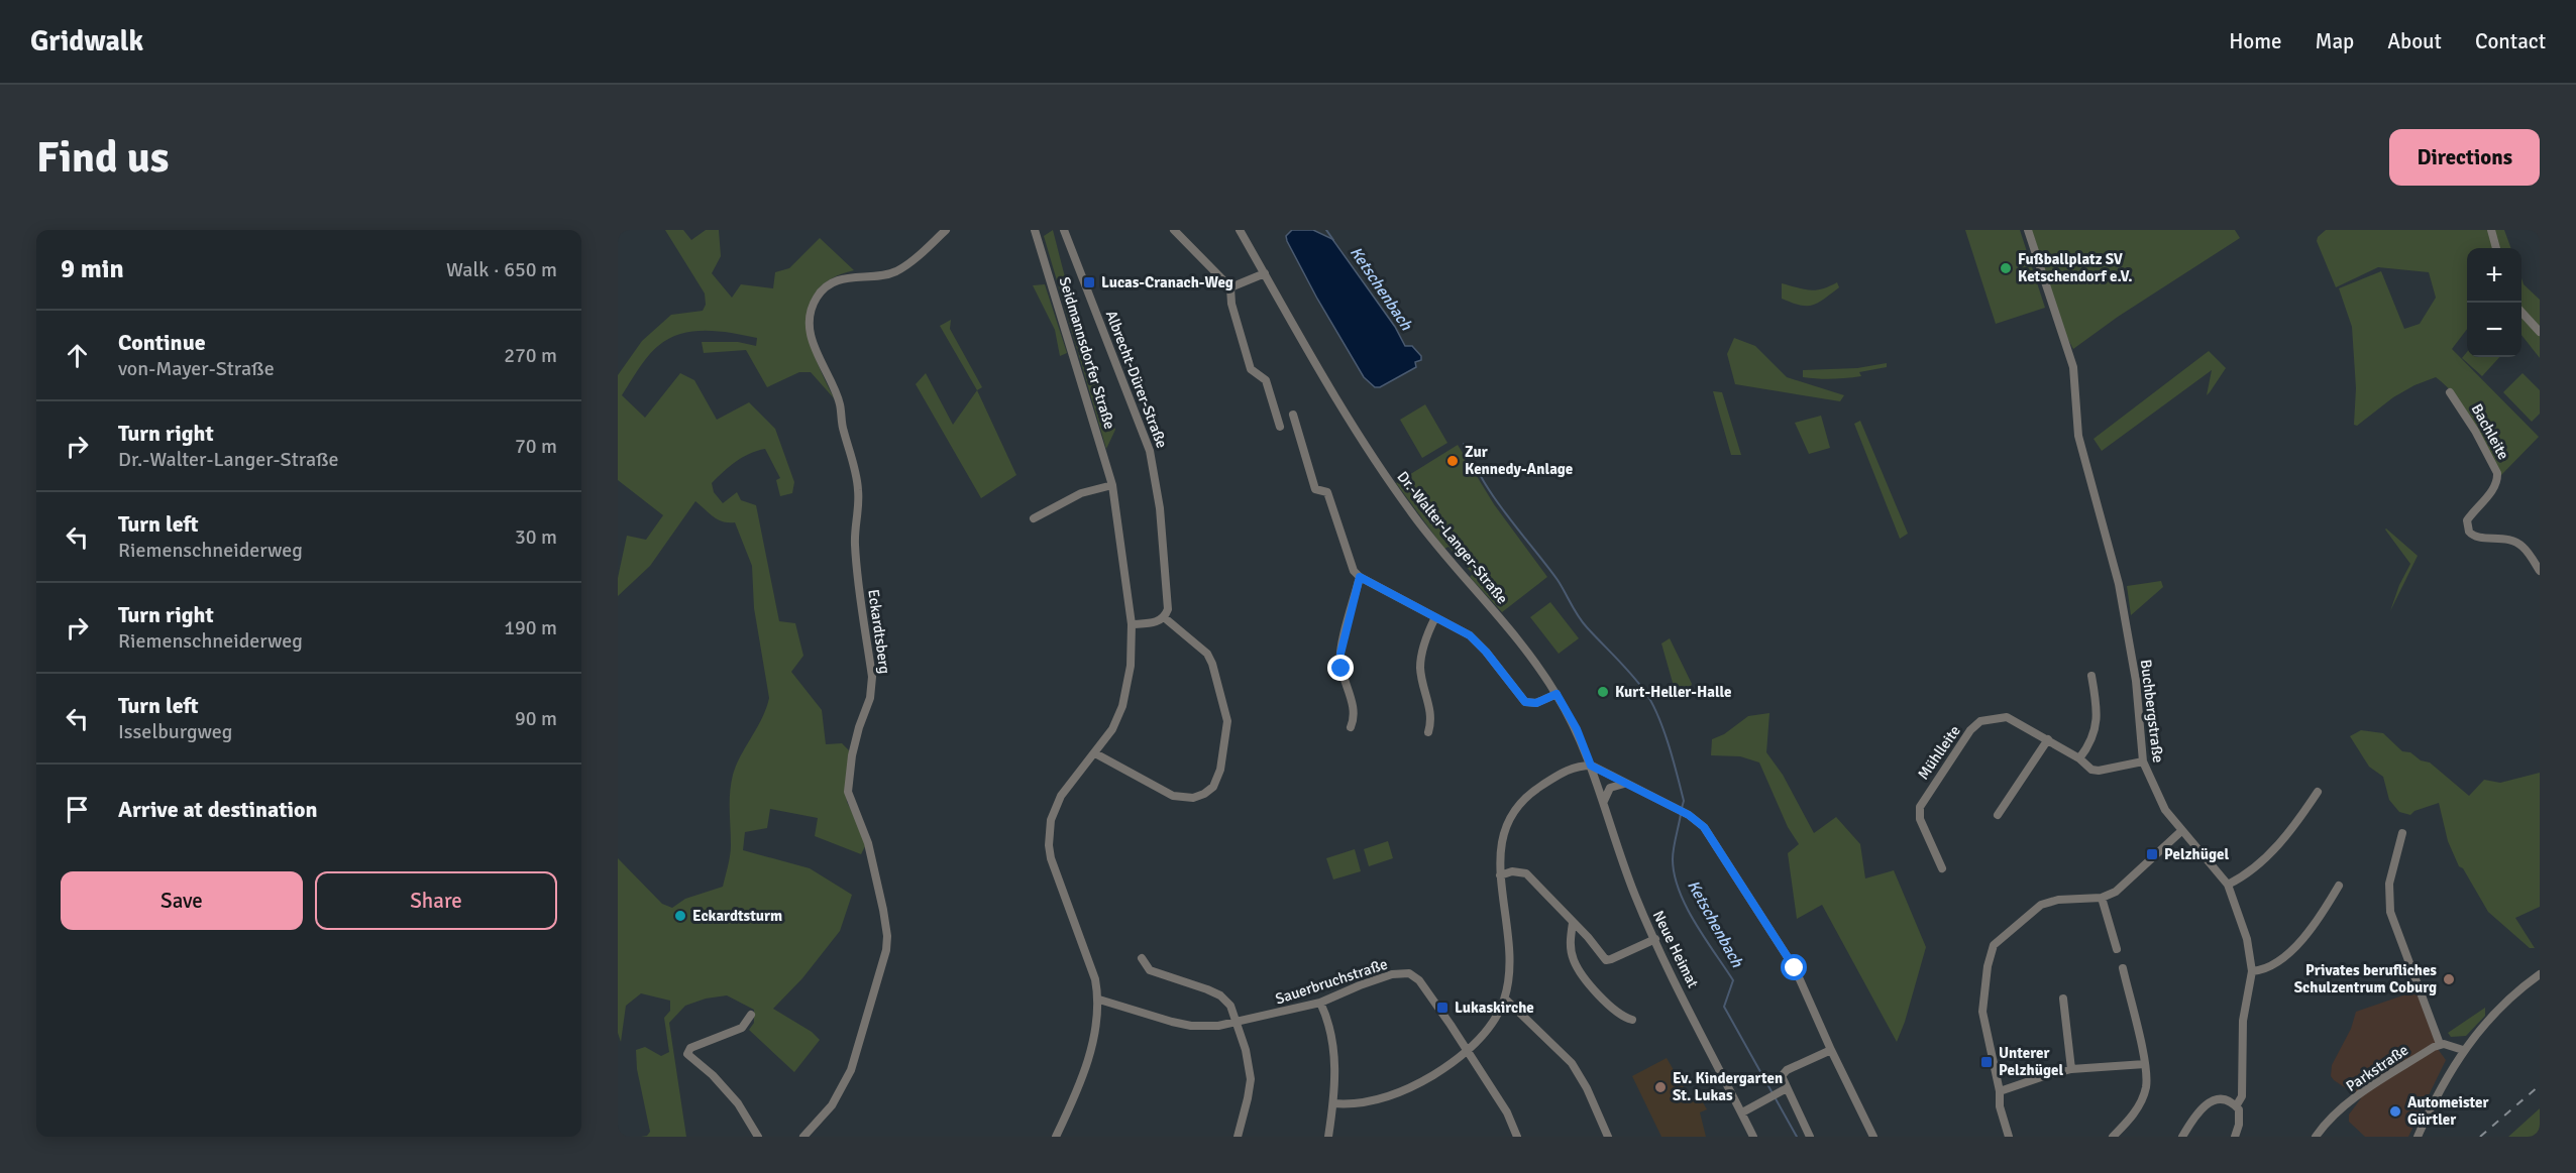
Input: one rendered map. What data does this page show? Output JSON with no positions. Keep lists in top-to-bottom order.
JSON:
{
  "streets": {
    "street": [
      "Seidmannsdorfer Straße",
      "Albrecht-Dürer-Straße",
      "Bachleite",
      "Dr.-Walter-Langer-Straße",
      "Eckardtsberg",
      "Buchbergstraße",
      "Mühlleite",
      "Neue Heimat",
      "Sauerbruchstraße",
      "Parkstraße"
    ]
  },
  "crossings": [
    ["Seidmannsdorfer Straße", "Sauerbruchstraße"],
    ["Dr.-Walter-Langer-Straße", "Neue Heimat"],
    ["Buchbergstraße", "Mühlleite"]
  ],
  "water": ["Ketschenbach"],
  "places": {
    "other": [
      "Fußballplatz SV Ketschendorf e.V.",
      "Zur Kennedy-Anlage",
      "Kurt-Heller-Halle",
      "Eckardtsturm",
      "Privates berufliches Schulzentrum Coburg",
      "Ev. Kindergarten St. Lukas",
      "Automeister Gürtler"
    ],
    "transit": [
      "Lucas-Cranach-Weg",
      "Pelzhügel",
      "Lukaskirche",
      "Unterer Pelzhügel"
    ]
  },
  "page": {
    "header": "Gridwalk",
    "nav": [
      "Home",
      "Map",
      "About",
      "Contact"
    ],
    "buttons": [
      "Directions",
      ["Save", "Share"]
    ],
    "title": "Find us",
    "heading": ["9 min", "Walk · 650 m"],
    "map_buttons": ["+", "−"],
    "list": [
      ["Continue", "von-Mayer-Straße", "270 m"],
      ["Turn right", "Dr.-Walter-Langer-Straße", "70 m"],
      ["Turn left", "Riemenschneiderweg", "30 m"],
      ["Turn right", "Riemenschneiderweg", "190 m"],
      ["Turn left", "Isselburgweg", "90 m"],
      "Arrive at destination"
    ]
  }
}
